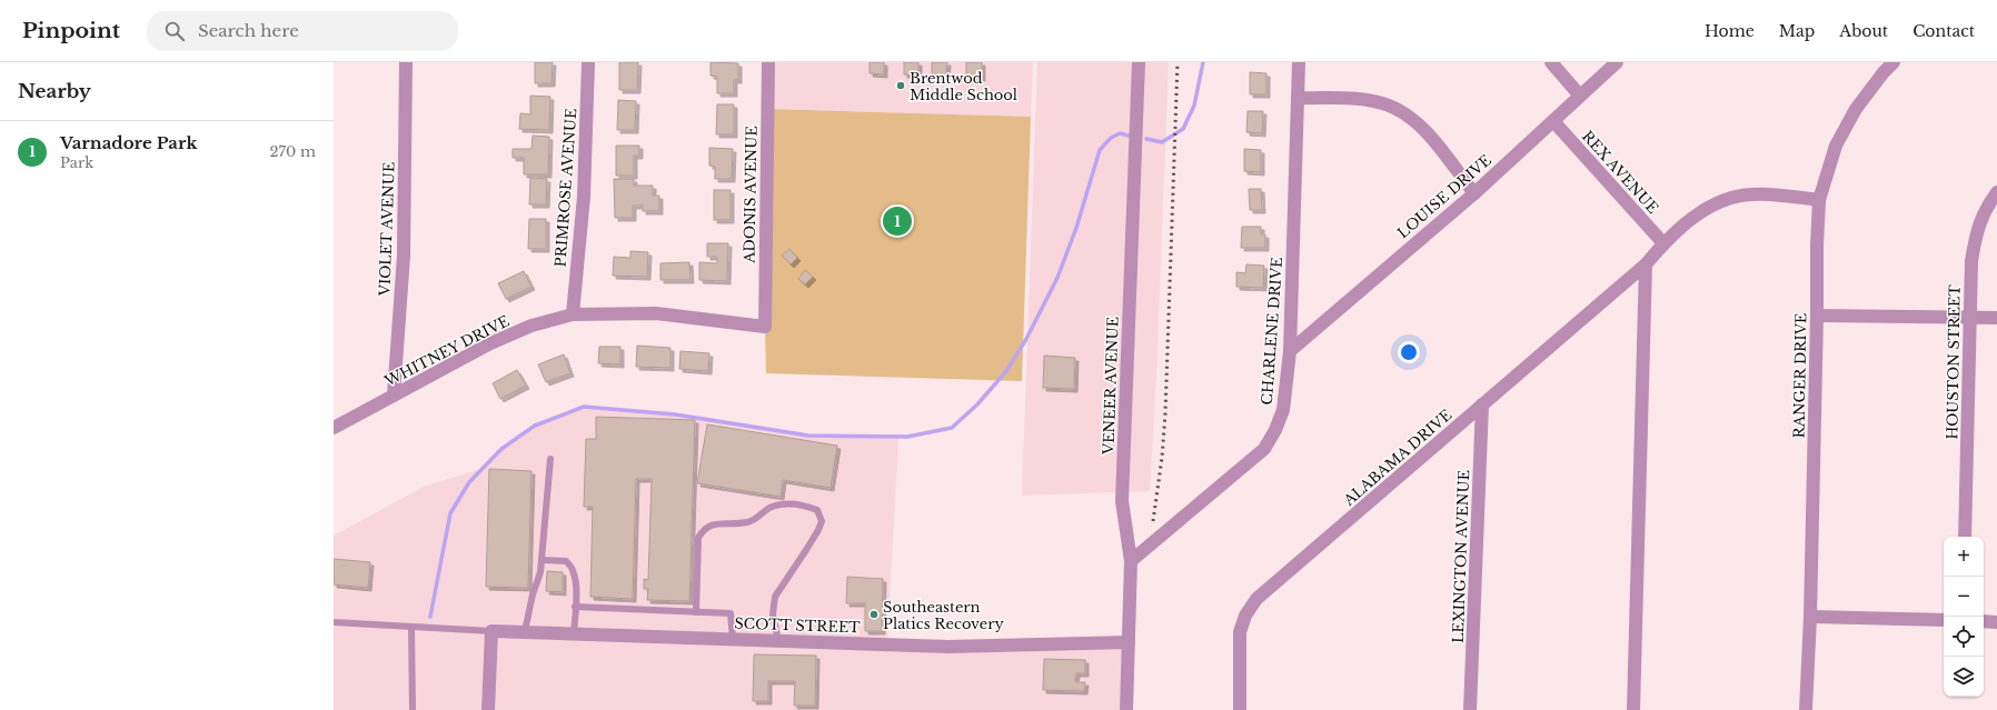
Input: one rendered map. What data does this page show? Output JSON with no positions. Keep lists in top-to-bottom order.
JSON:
{
  "streets": {
    "street": [
      "REX AVENUE",
      "PRIMROSE AVENUE",
      "ADONIS AVENUE",
      "LOUISE DRIVE",
      "VIOLET AVENUE",
      "CHARLENE DRIVE",
      "WHITNEY DRIVE",
      "HOUSTON STREET",
      "RANGER DRIVE",
      "VENEER AVENUE",
      "ALABAMA DRIVE",
      "LEXINGTON AVENUE",
      "SCOTT STREET"
    ]
  },
  "crossings": [
    ["REX AVENUE", "LOUISE DRIVE"],
    ["REX AVENUE", "ALABAMA DRIVE"],
    ["PRIMROSE AVENUE", "WHITNEY DRIVE"],
    ["ADONIS AVENUE", "WHITNEY DRIVE"],
    ["LOUISE DRIVE", "CHARLENE DRIVE"],
    ["VIOLET AVENUE", "WHITNEY DRIVE"],
    ["CHARLENE DRIVE", "VENEER AVENUE"],
    ["RANGER DRIVE", "ALABAMA DRIVE"],
    ["VENEER AVENUE", "SCOTT STREET"],
    ["ALABAMA DRIVE", "LEXINGTON AVENUE"]
  ],
  "places": ["Brentwod Middle School", "Southeastern Platics Recovery"],
  "page": {
    "header": "Pinpoint",
    "search": "Search here",
    "nav": [
      "Home",
      "Map",
      "About",
      "Contact"
    ],
    "heading": "Nearby",
    "list": [
      {
        "mark": "1",
        "name": "Varnadore Park",
        "note": "Park",
        "value": "270 m"
      }
    ],
    "pins": "1",
    "map_buttons": ["+", "−"]
  }
}
